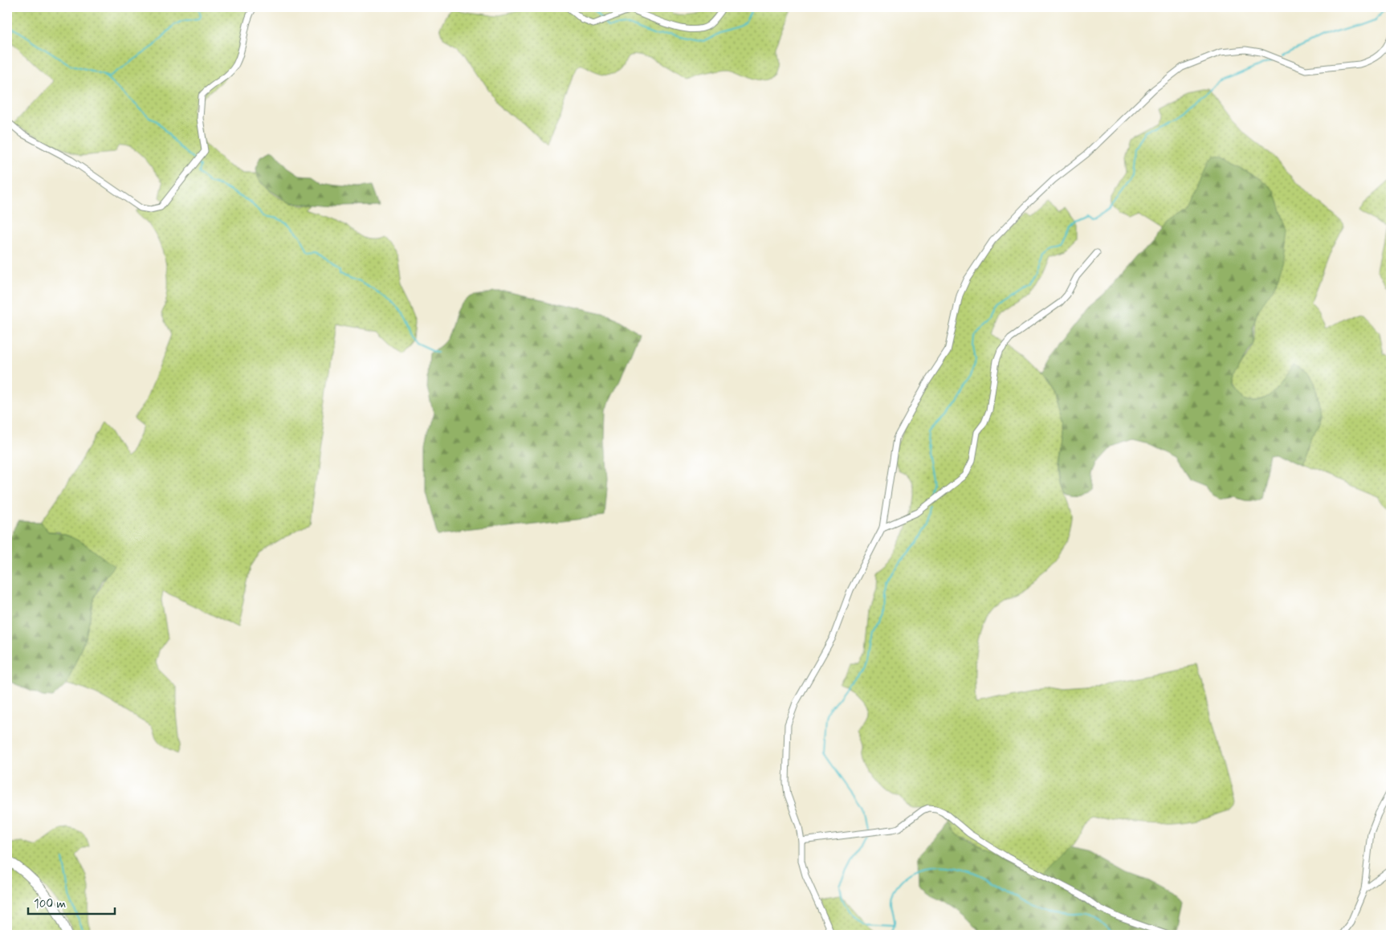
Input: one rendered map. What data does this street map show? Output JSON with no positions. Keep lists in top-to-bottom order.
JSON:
{
  "scale_bar": "100 m"
}
